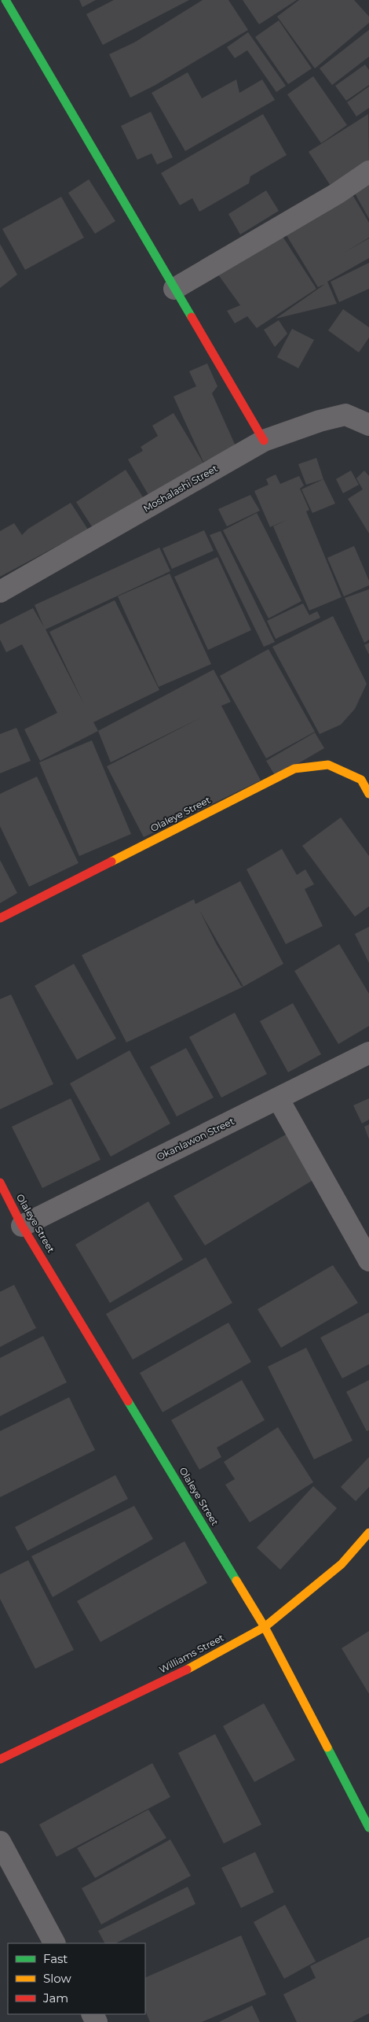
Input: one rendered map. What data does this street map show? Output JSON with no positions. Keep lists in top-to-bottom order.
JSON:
{
  "streets": {
    "street": [
      "Moshalashi Street",
      "Olaleye Street",
      "Okanlawon Street",
      "Williams Street"
    ]
  },
  "crossings": [
    ["Olaleye Street", "Okanlawon Street"],
    ["Olaleye Street", "Williams Street"]
  ],
  "legend": ["Fast", "Slow", "Jam"]
}
